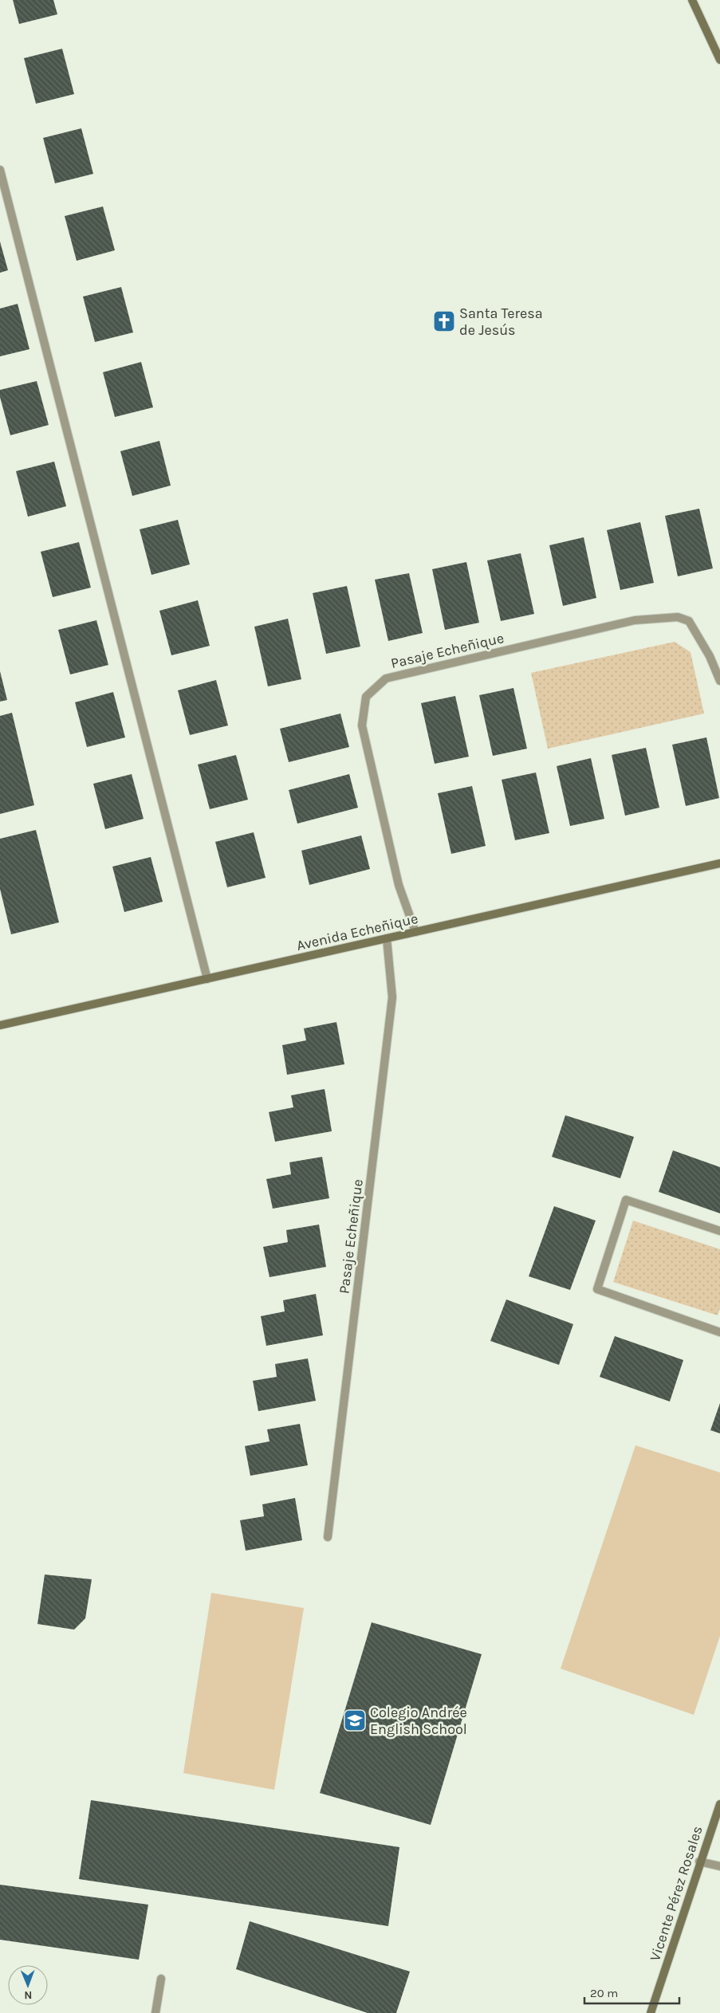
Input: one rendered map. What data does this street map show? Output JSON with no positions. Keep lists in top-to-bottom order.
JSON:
{
  "streets": {
    "street": ["Pasaje Echeñique", "Avenida Echeñique", "Vicente Pérez Rosales"]
  },
  "crossings": [
    ["Pasaje Echeñique", "Avenida Echeñique"]
  ],
  "places": {
    "church": ["Santa Teresa de Jesús"],
    "school or university": ["Colegio Andrée English School"]
  },
  "scale_bar": "20 m",
  "north": "bottom"
}
